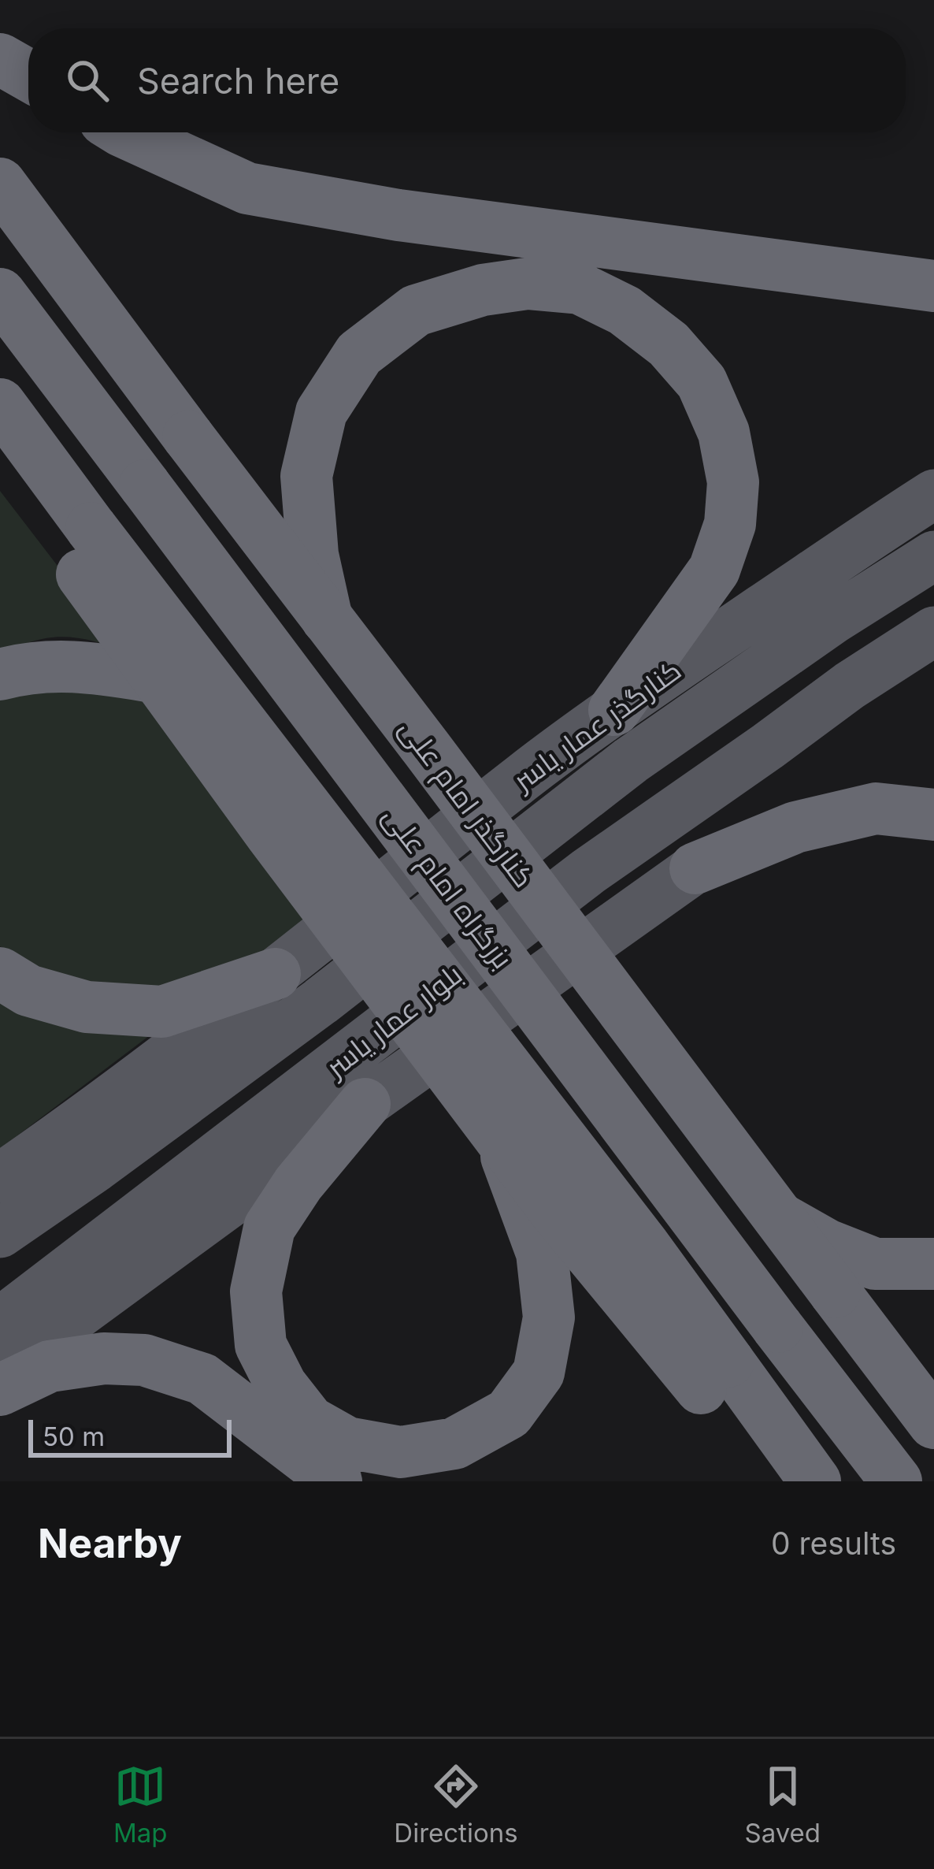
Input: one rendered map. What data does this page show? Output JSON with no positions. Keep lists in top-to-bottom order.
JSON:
{
  "streets": {
    "highway": ["کنارگذر امام علی", "بزرگراه امام علی"],
    "main road": ["کنارگذر عمار یاسر", "بلوار عمار یاسر"]
  },
  "scale_bar": "50 m",
  "page": {
    "search": "Search here",
    "scale": "50 m",
    "heading": ["Nearby", "0 results"],
    "nav": ["Map", "Directions", "Saved"]
  }
}
